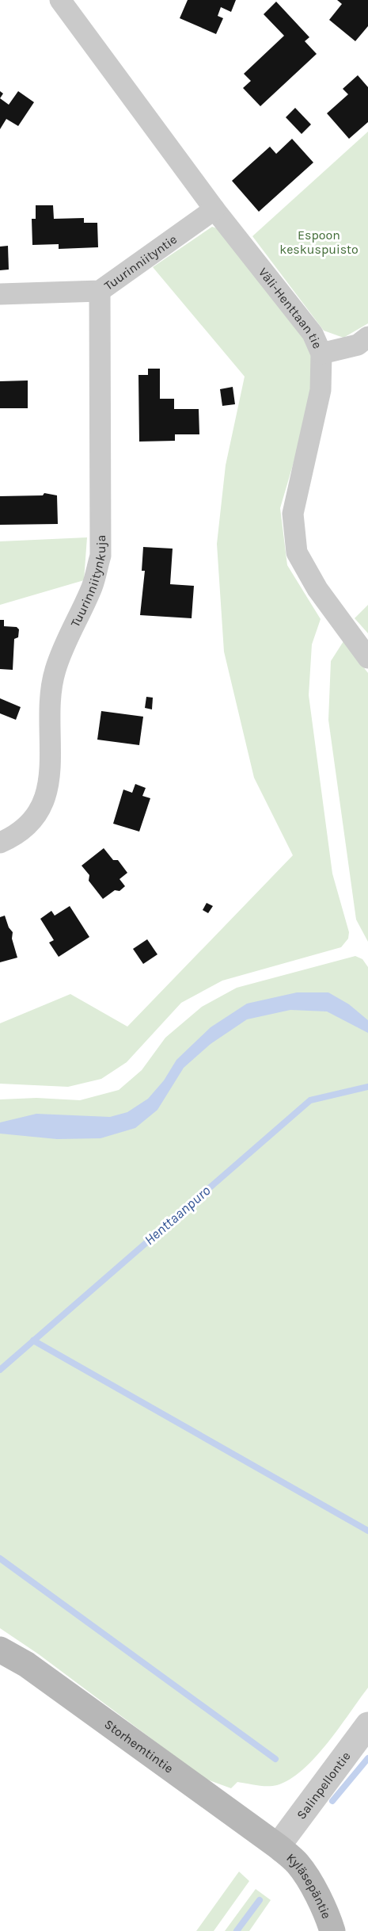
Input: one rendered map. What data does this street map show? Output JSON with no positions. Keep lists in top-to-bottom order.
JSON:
{
  "streets": {
    "main road": ["Storhemtintie", "Kyläsepäntie"],
    "street": [
      "Tuurinniityntie",
      "Väli-Henttaan tie",
      "Tuurinniitynkuja",
      "Salinpellontie"
    ]
  },
  "crossings": [
    ["Tuurinniityntie", "Väli-Henttaan tie"],
    ["Tuurinniityntie", "Tuurinniitynkuja"],
    ["Storhemtintie", "Salinpellontie"],
    ["Storhemtintie", "Kyläsepäntie"],
    ["Salinpellontie", "Kyläsepäntie"]
  ],
  "water": ["Henttaanpuro"],
  "parks": ["Espoon keskuspuisto"]
}
